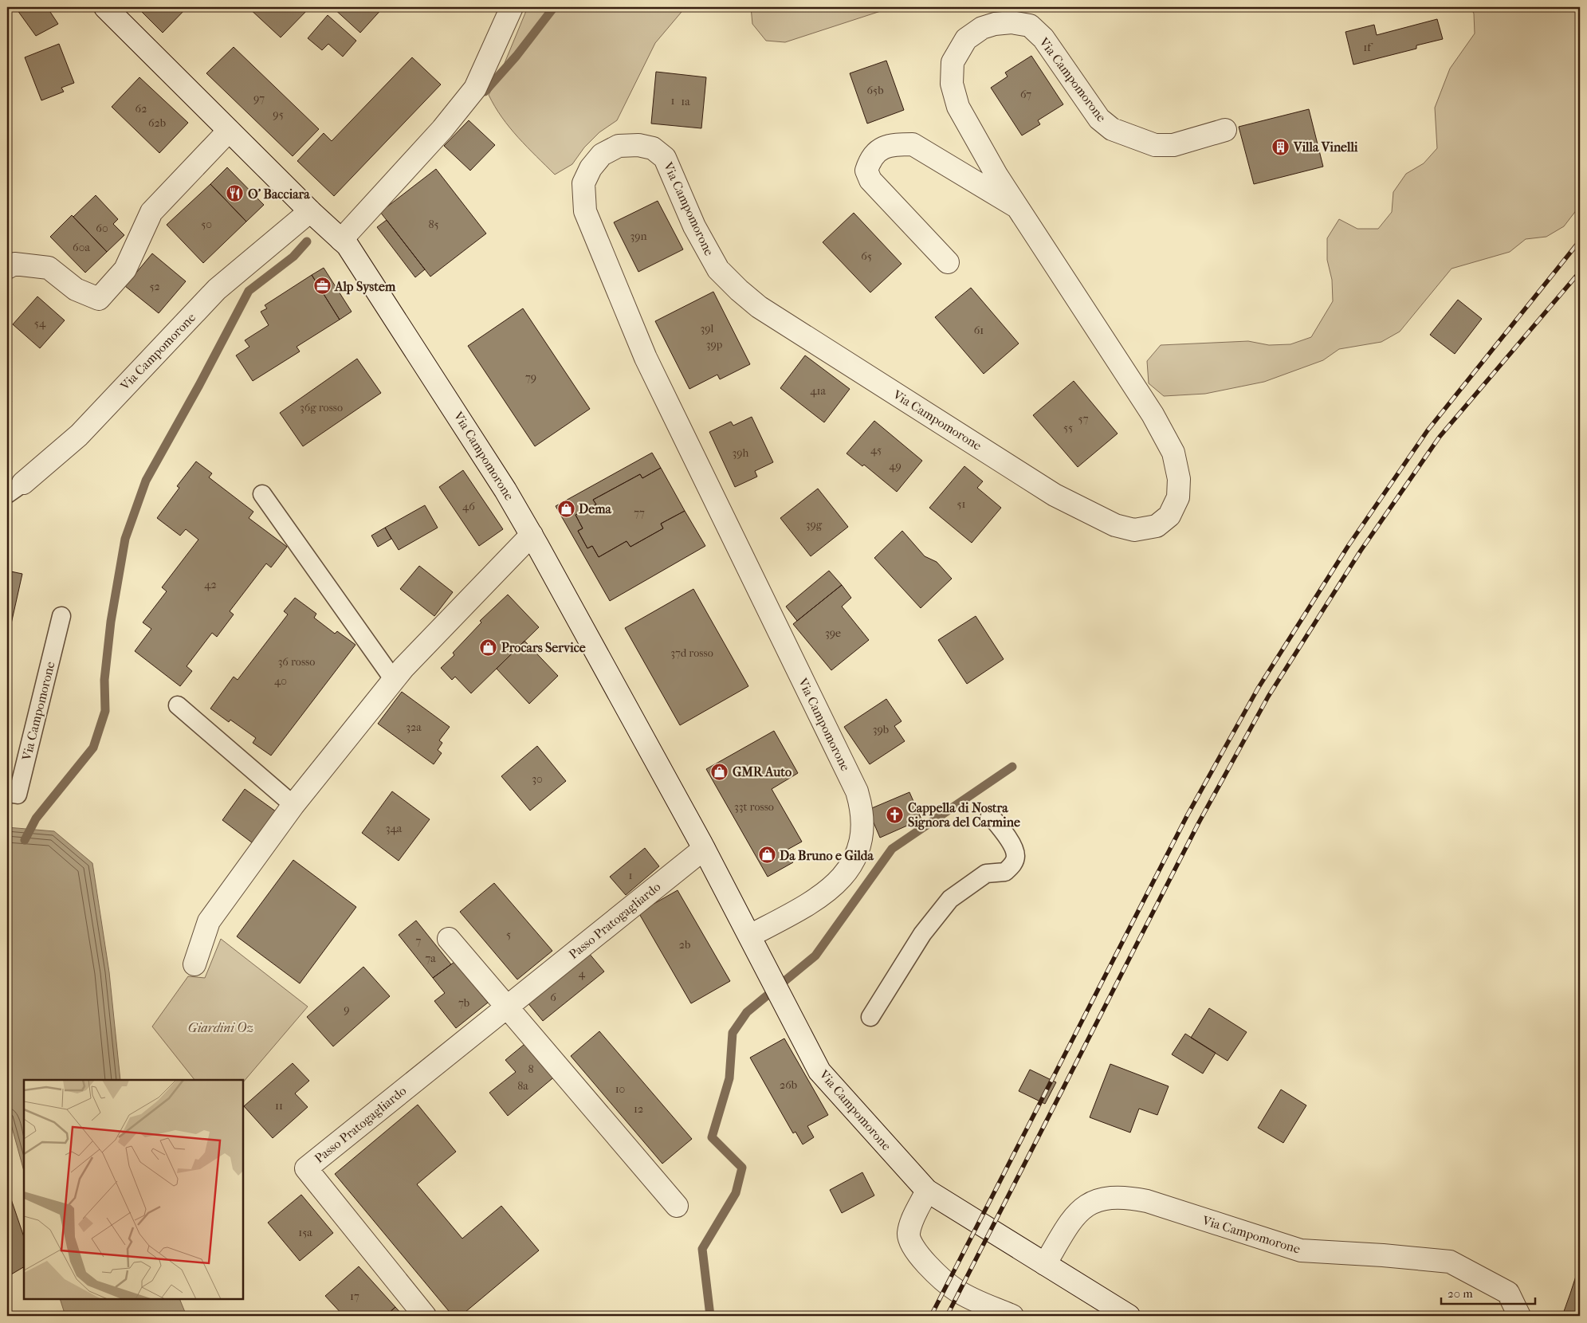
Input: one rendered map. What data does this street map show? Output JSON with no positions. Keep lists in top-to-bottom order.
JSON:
{
  "streets": {
    "street": ["Via Campomorone", "Passo Pratogagliardo"]
  },
  "crossings": [
    ["Via Campomorone", "Passo Pratogagliardo"]
  ],
  "parks": ["Giardini Oz"],
  "places": {
    "building": ["Villa Vinelli"],
    "restaurant": ["O' Bacciara"],
    "office": ["Alp System"],
    "shop": [
      "Dema",
      "Procars Service",
      "GMR Auto",
      "Da Bruno e Gilda"
    ],
    "church": ["Cappella di Nostra Signora del Carmine"]
  },
  "house_numbers": [
    "1f",
    "65b",
    "67",
    "97",
    "1",
    "1a",
    "62",
    "95",
    "62b",
    "50",
    "85",
    "60",
    "39n",
    "60a",
    "65",
    "52",
    "54",
    "39l",
    "61",
    "39p",
    "79",
    "41a",
    "36g rosso",
    "57",
    "55",
    "45",
    "39h",
    "49",
    "51",
    "46",
    "77",
    "39g",
    "42",
    "39e",
    "37d rosso",
    "36 rosso",
    "40",
    "32a",
    "39b",
    "30",
    "33t rosso",
    "34a",
    "1",
    "5",
    "7",
    "2b",
    "7a",
    "4",
    "6",
    "7b",
    "9",
    "8",
    "26b",
    "8a",
    "10",
    "11",
    "12",
    "15a",
    "17"
  ],
  "scale_bar": "20 m"
}
